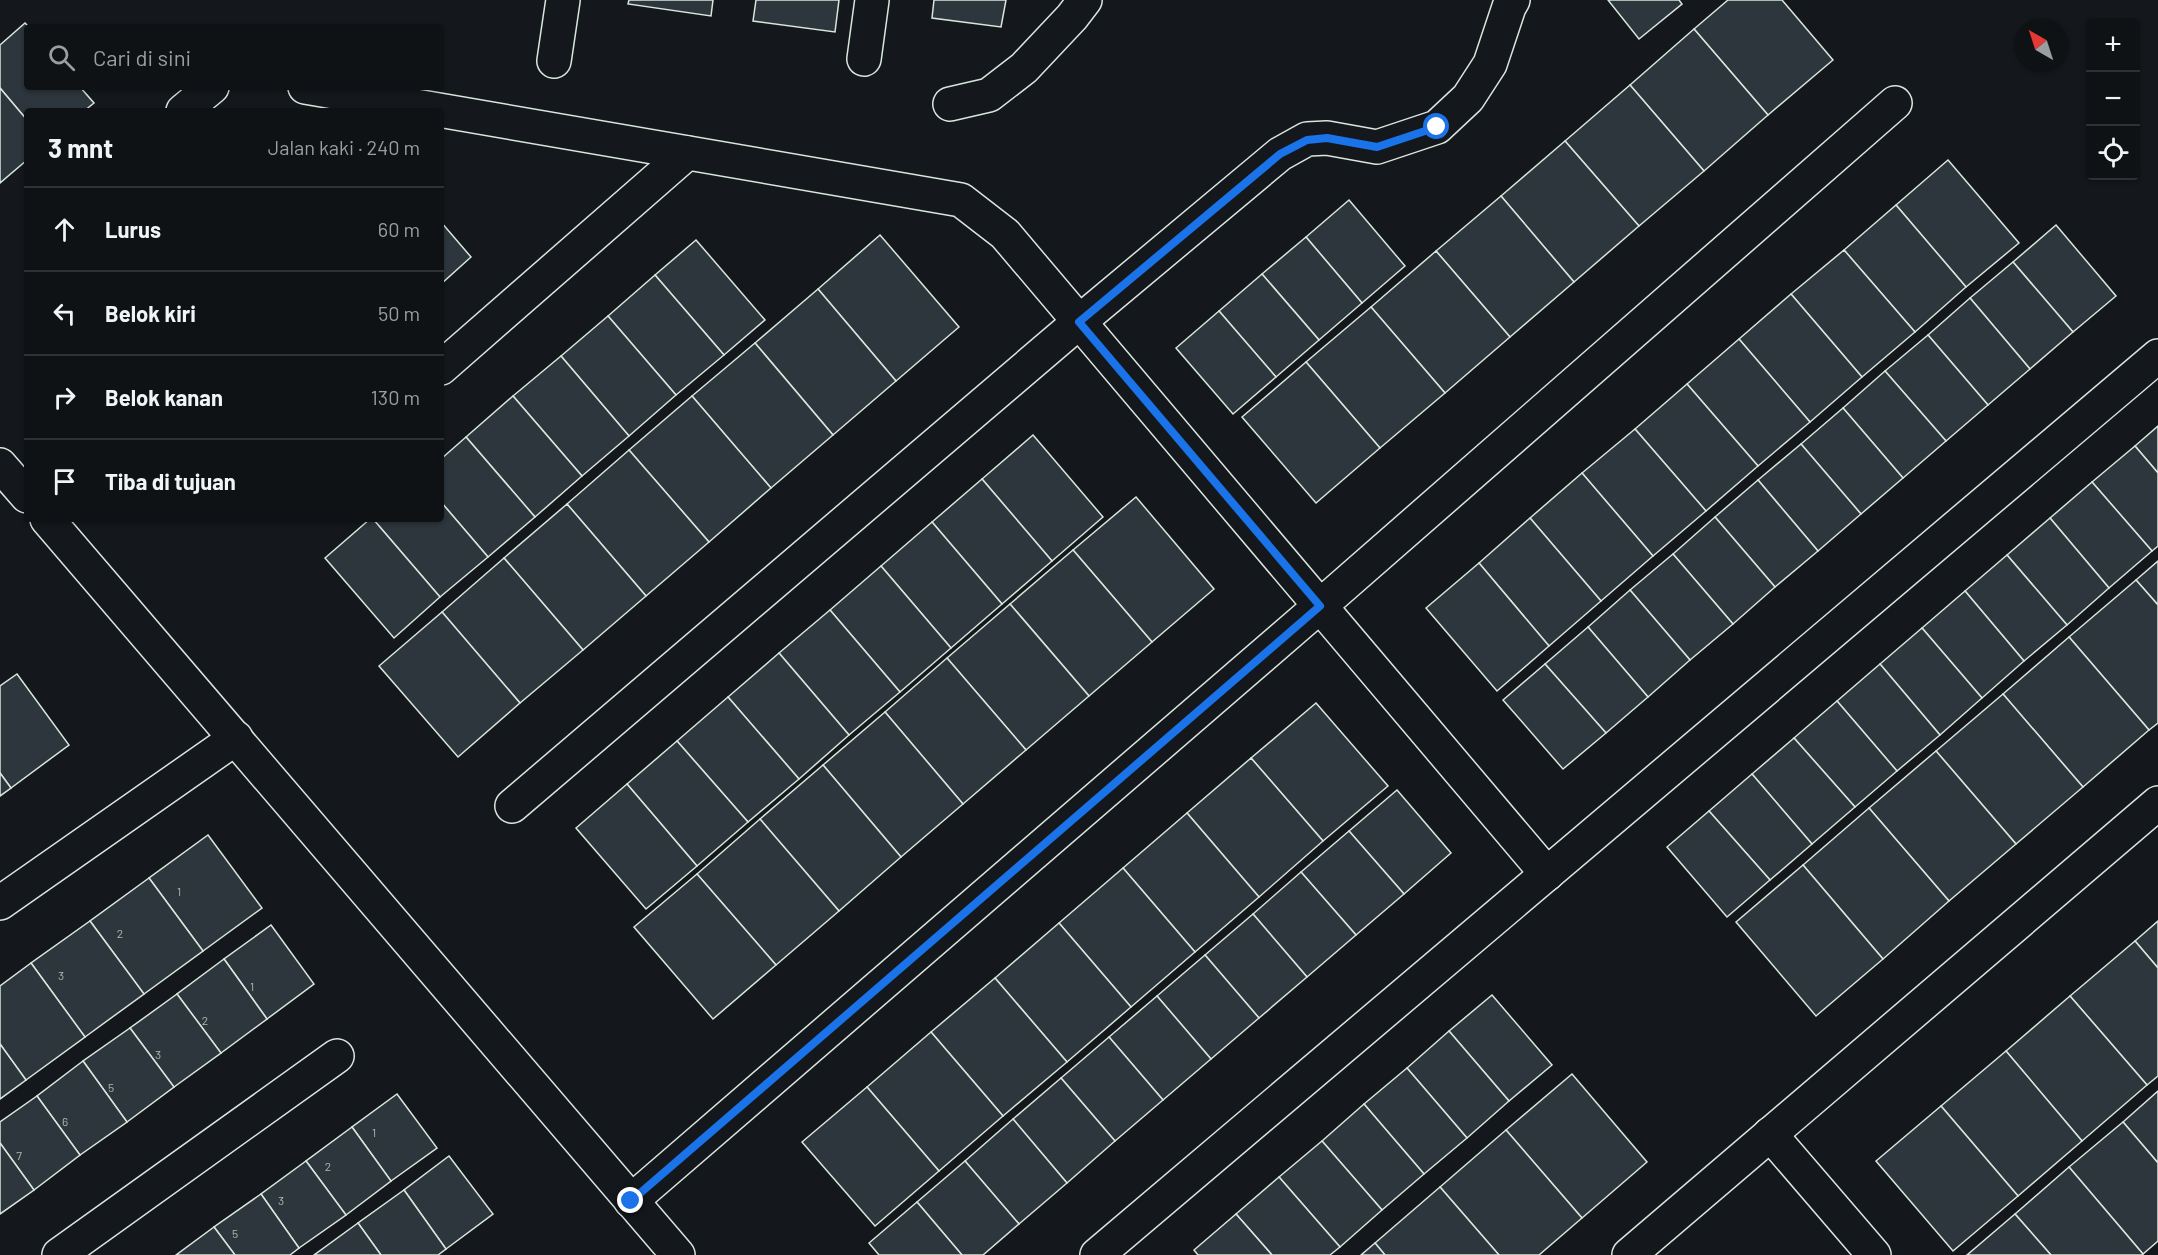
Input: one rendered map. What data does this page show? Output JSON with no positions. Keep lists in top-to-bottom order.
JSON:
{
  "house_numbers": [
    "1",
    "2",
    "3",
    "1",
    "2",
    "3",
    "5",
    "6",
    "1",
    "7",
    "2",
    "3",
    "5"
  ],
  "north": "top left",
  "page": {
    "map_buttons": ["+", "−"],
    "search": "Cari di sini",
    "heading": ["3 mnt", "Jalan kaki · 240 m"],
    "list": [
      ["Lurus", "60 m"],
      ["Belok kiri", "50 m"],
      ["Belok kanan", "130 m"],
      "Tiba di tujuan"
    ]
  }
}
